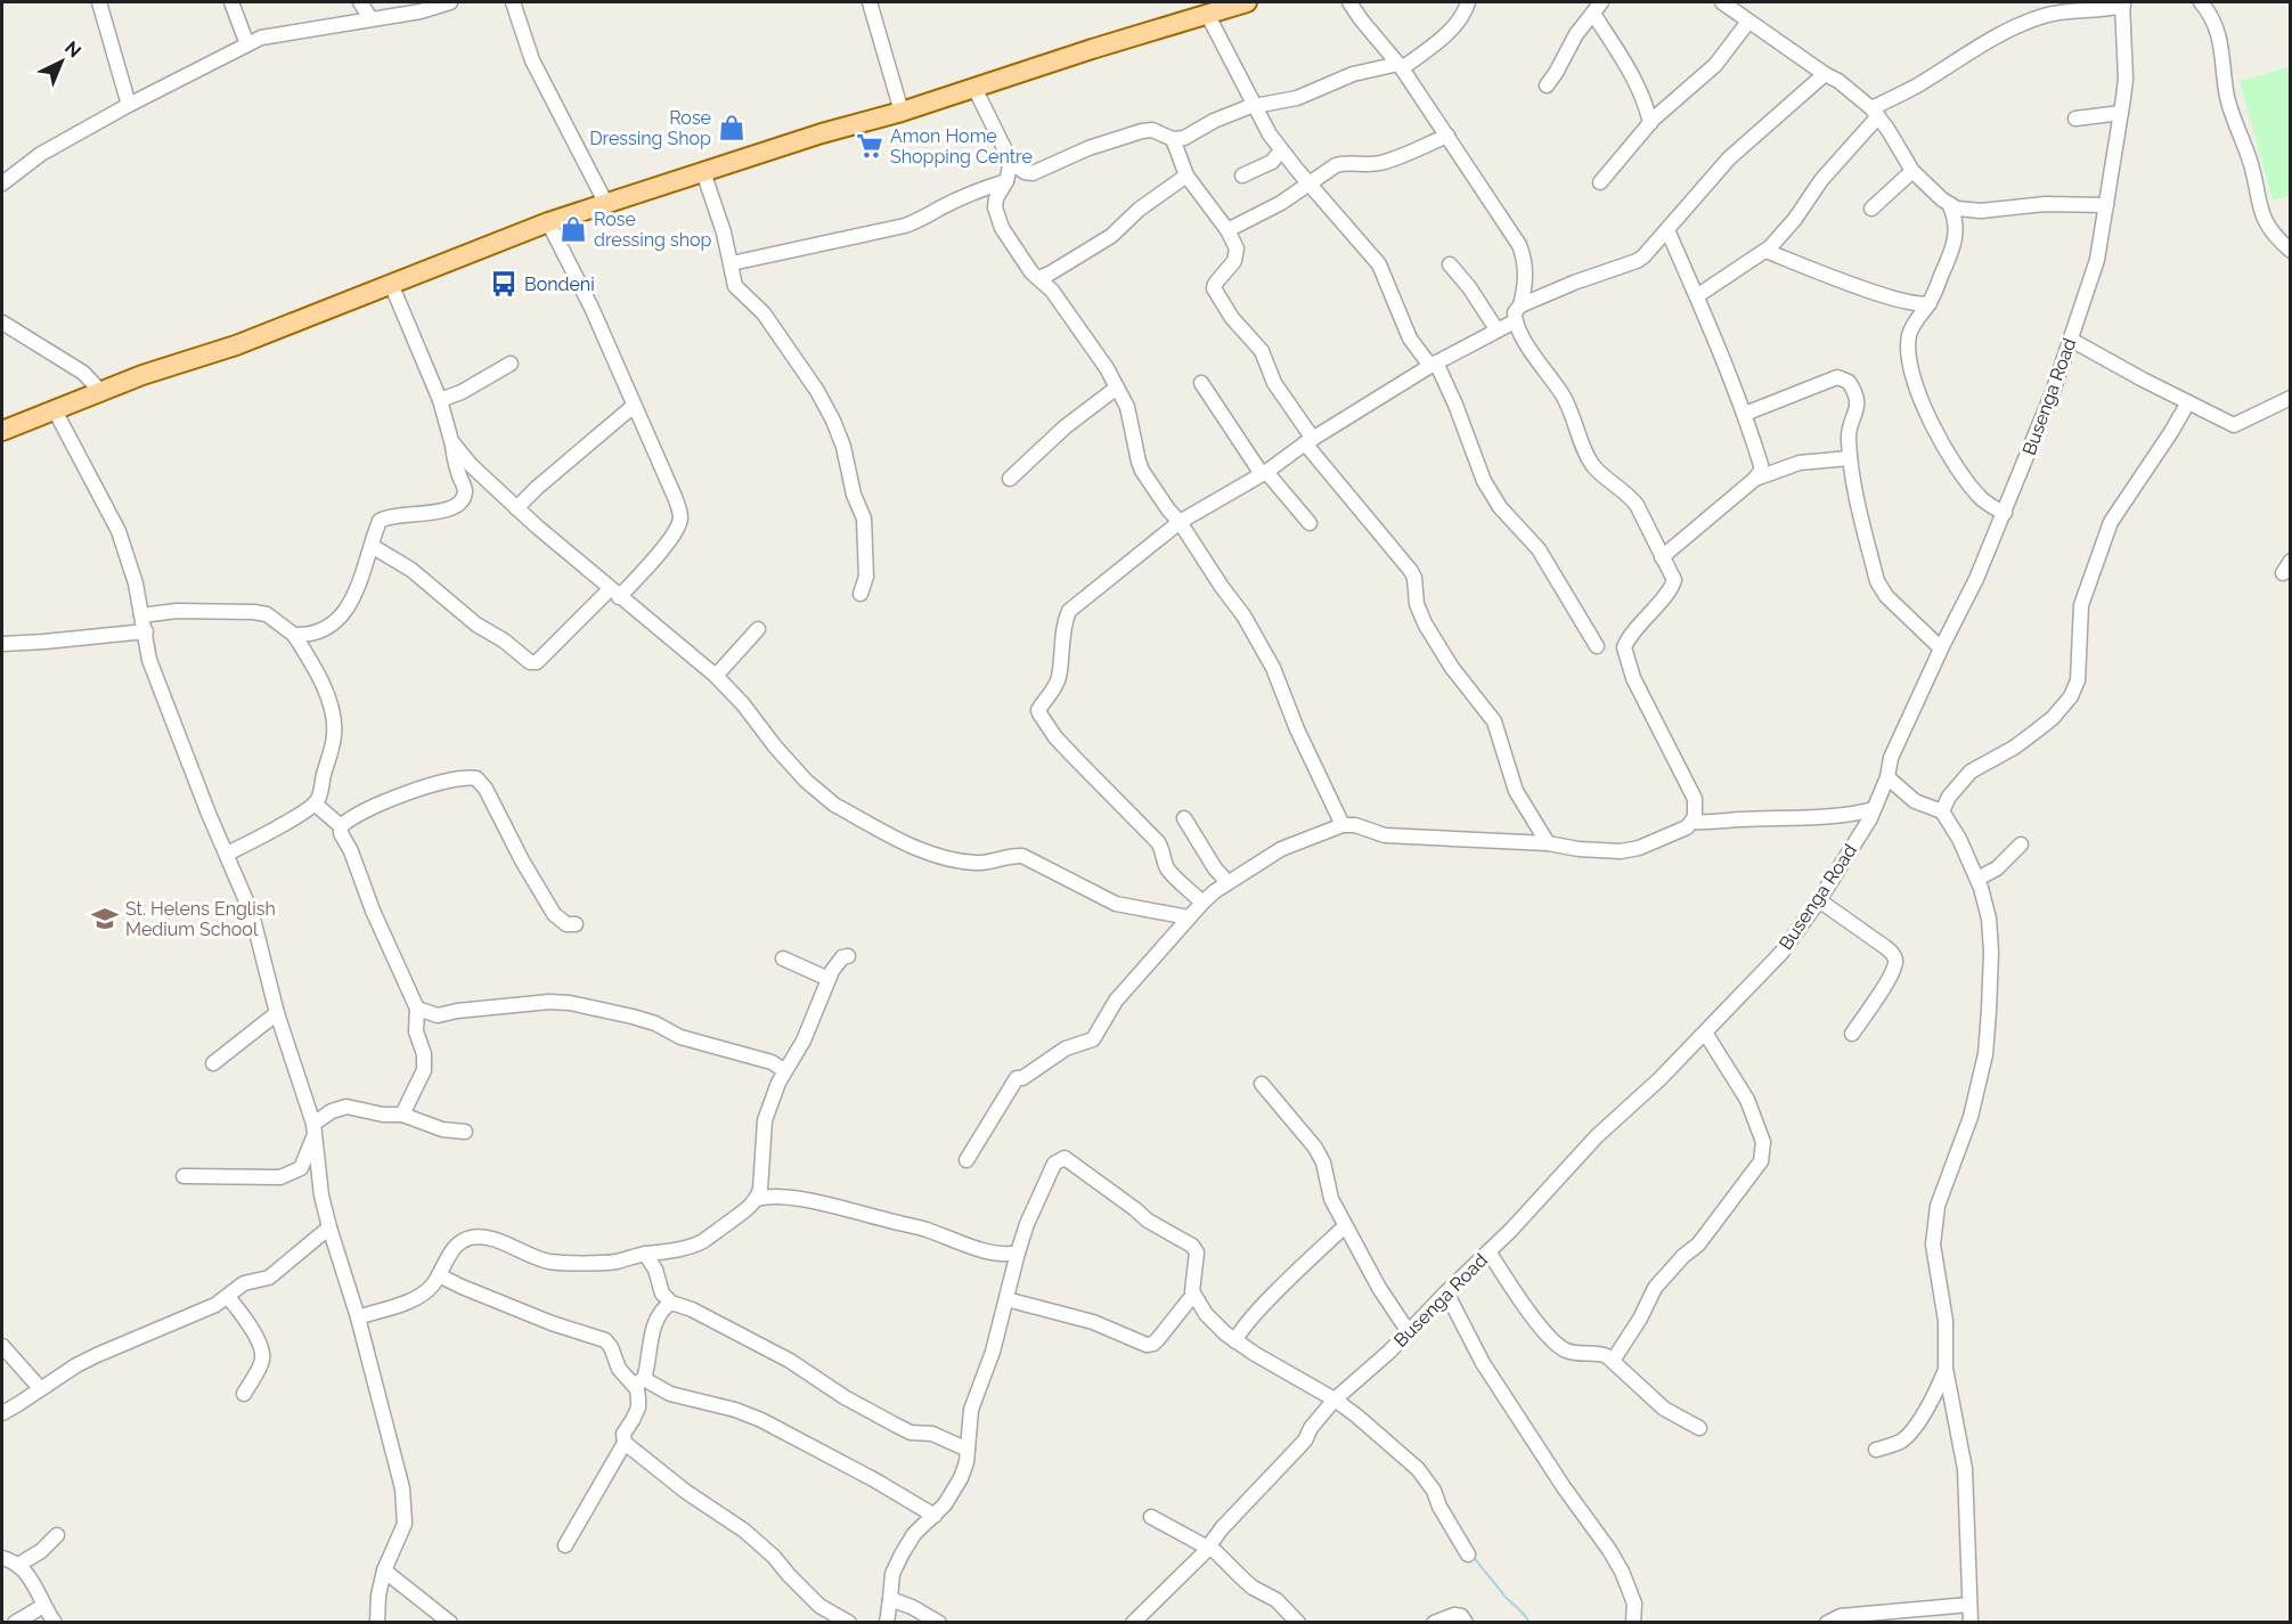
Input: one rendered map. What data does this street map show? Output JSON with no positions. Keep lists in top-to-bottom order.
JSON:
{
  "streets": {
    "street": ["Busenga Road"]
  },
  "places": {
    "shop": ["Rose Dressing Shop", "Rose dressing shop"],
    "supermarket": ["Amon Home Shopping Centre"],
    "bus stop": ["Bondeni"],
    "school or university": ["St. Helens English Medium School"]
  },
  "north": "top right"
}
